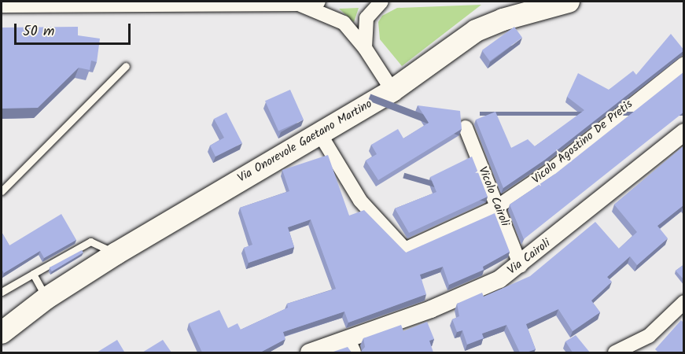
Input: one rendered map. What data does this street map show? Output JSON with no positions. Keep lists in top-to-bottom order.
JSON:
{
  "streets": {
    "main road": ["Via Onorevole Gaetano Martino"],
    "street": ["Vicolo Agostino De Pretis", "Vicolo Cairoli", "Via Cairoli"]
  },
  "crossings": [
    ["Via Onorevole Gaetano Martino", "Vicolo Agostino De Pretis"],
    ["Vicolo Agostino De Pretis", "Vicolo Cairoli"],
    ["Vicolo Cairoli", "Via Cairoli"]
  ],
  "scale_bar": "50 m"
}
